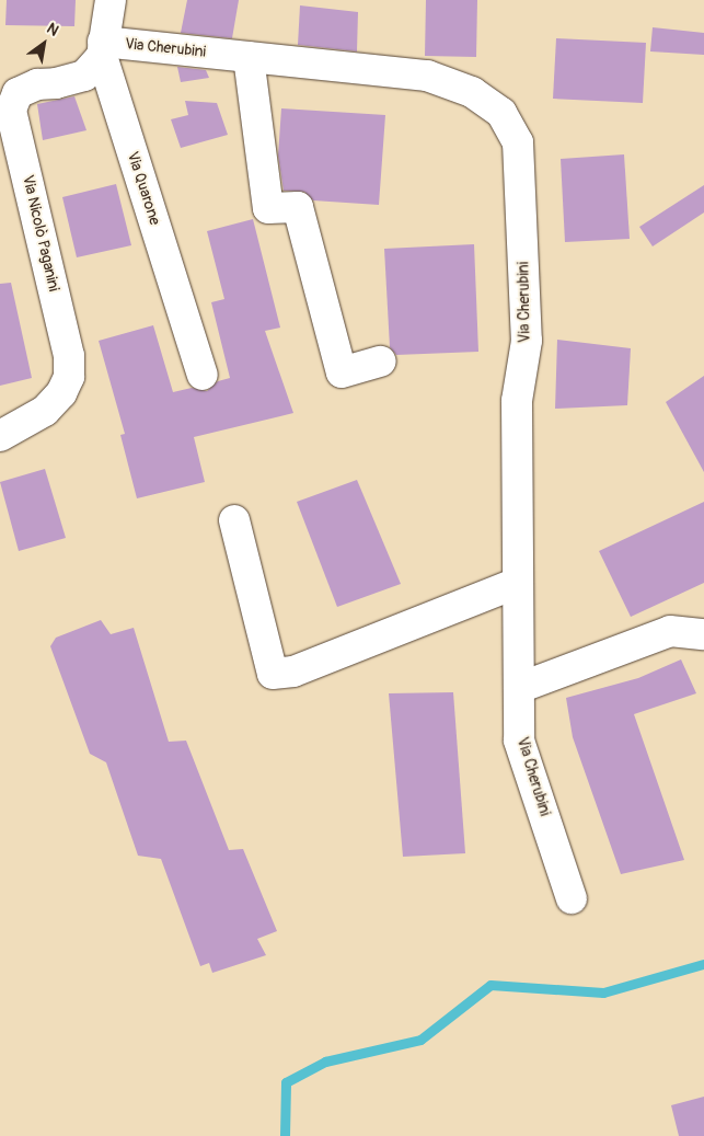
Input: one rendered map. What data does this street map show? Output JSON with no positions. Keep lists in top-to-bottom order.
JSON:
{
  "streets": {
    "street": ["Via Cherubini", "Via Quarone", "Via Nicolò Paganini"]
  },
  "crossings": [
    ["Via Cherubini", "Via Quarone"],
    ["Via Cherubini", "Via Nicolò Paganini"],
    ["Via Quarone", "Via Nicolò Paganini"]
  ],
  "north": "top right"
}
